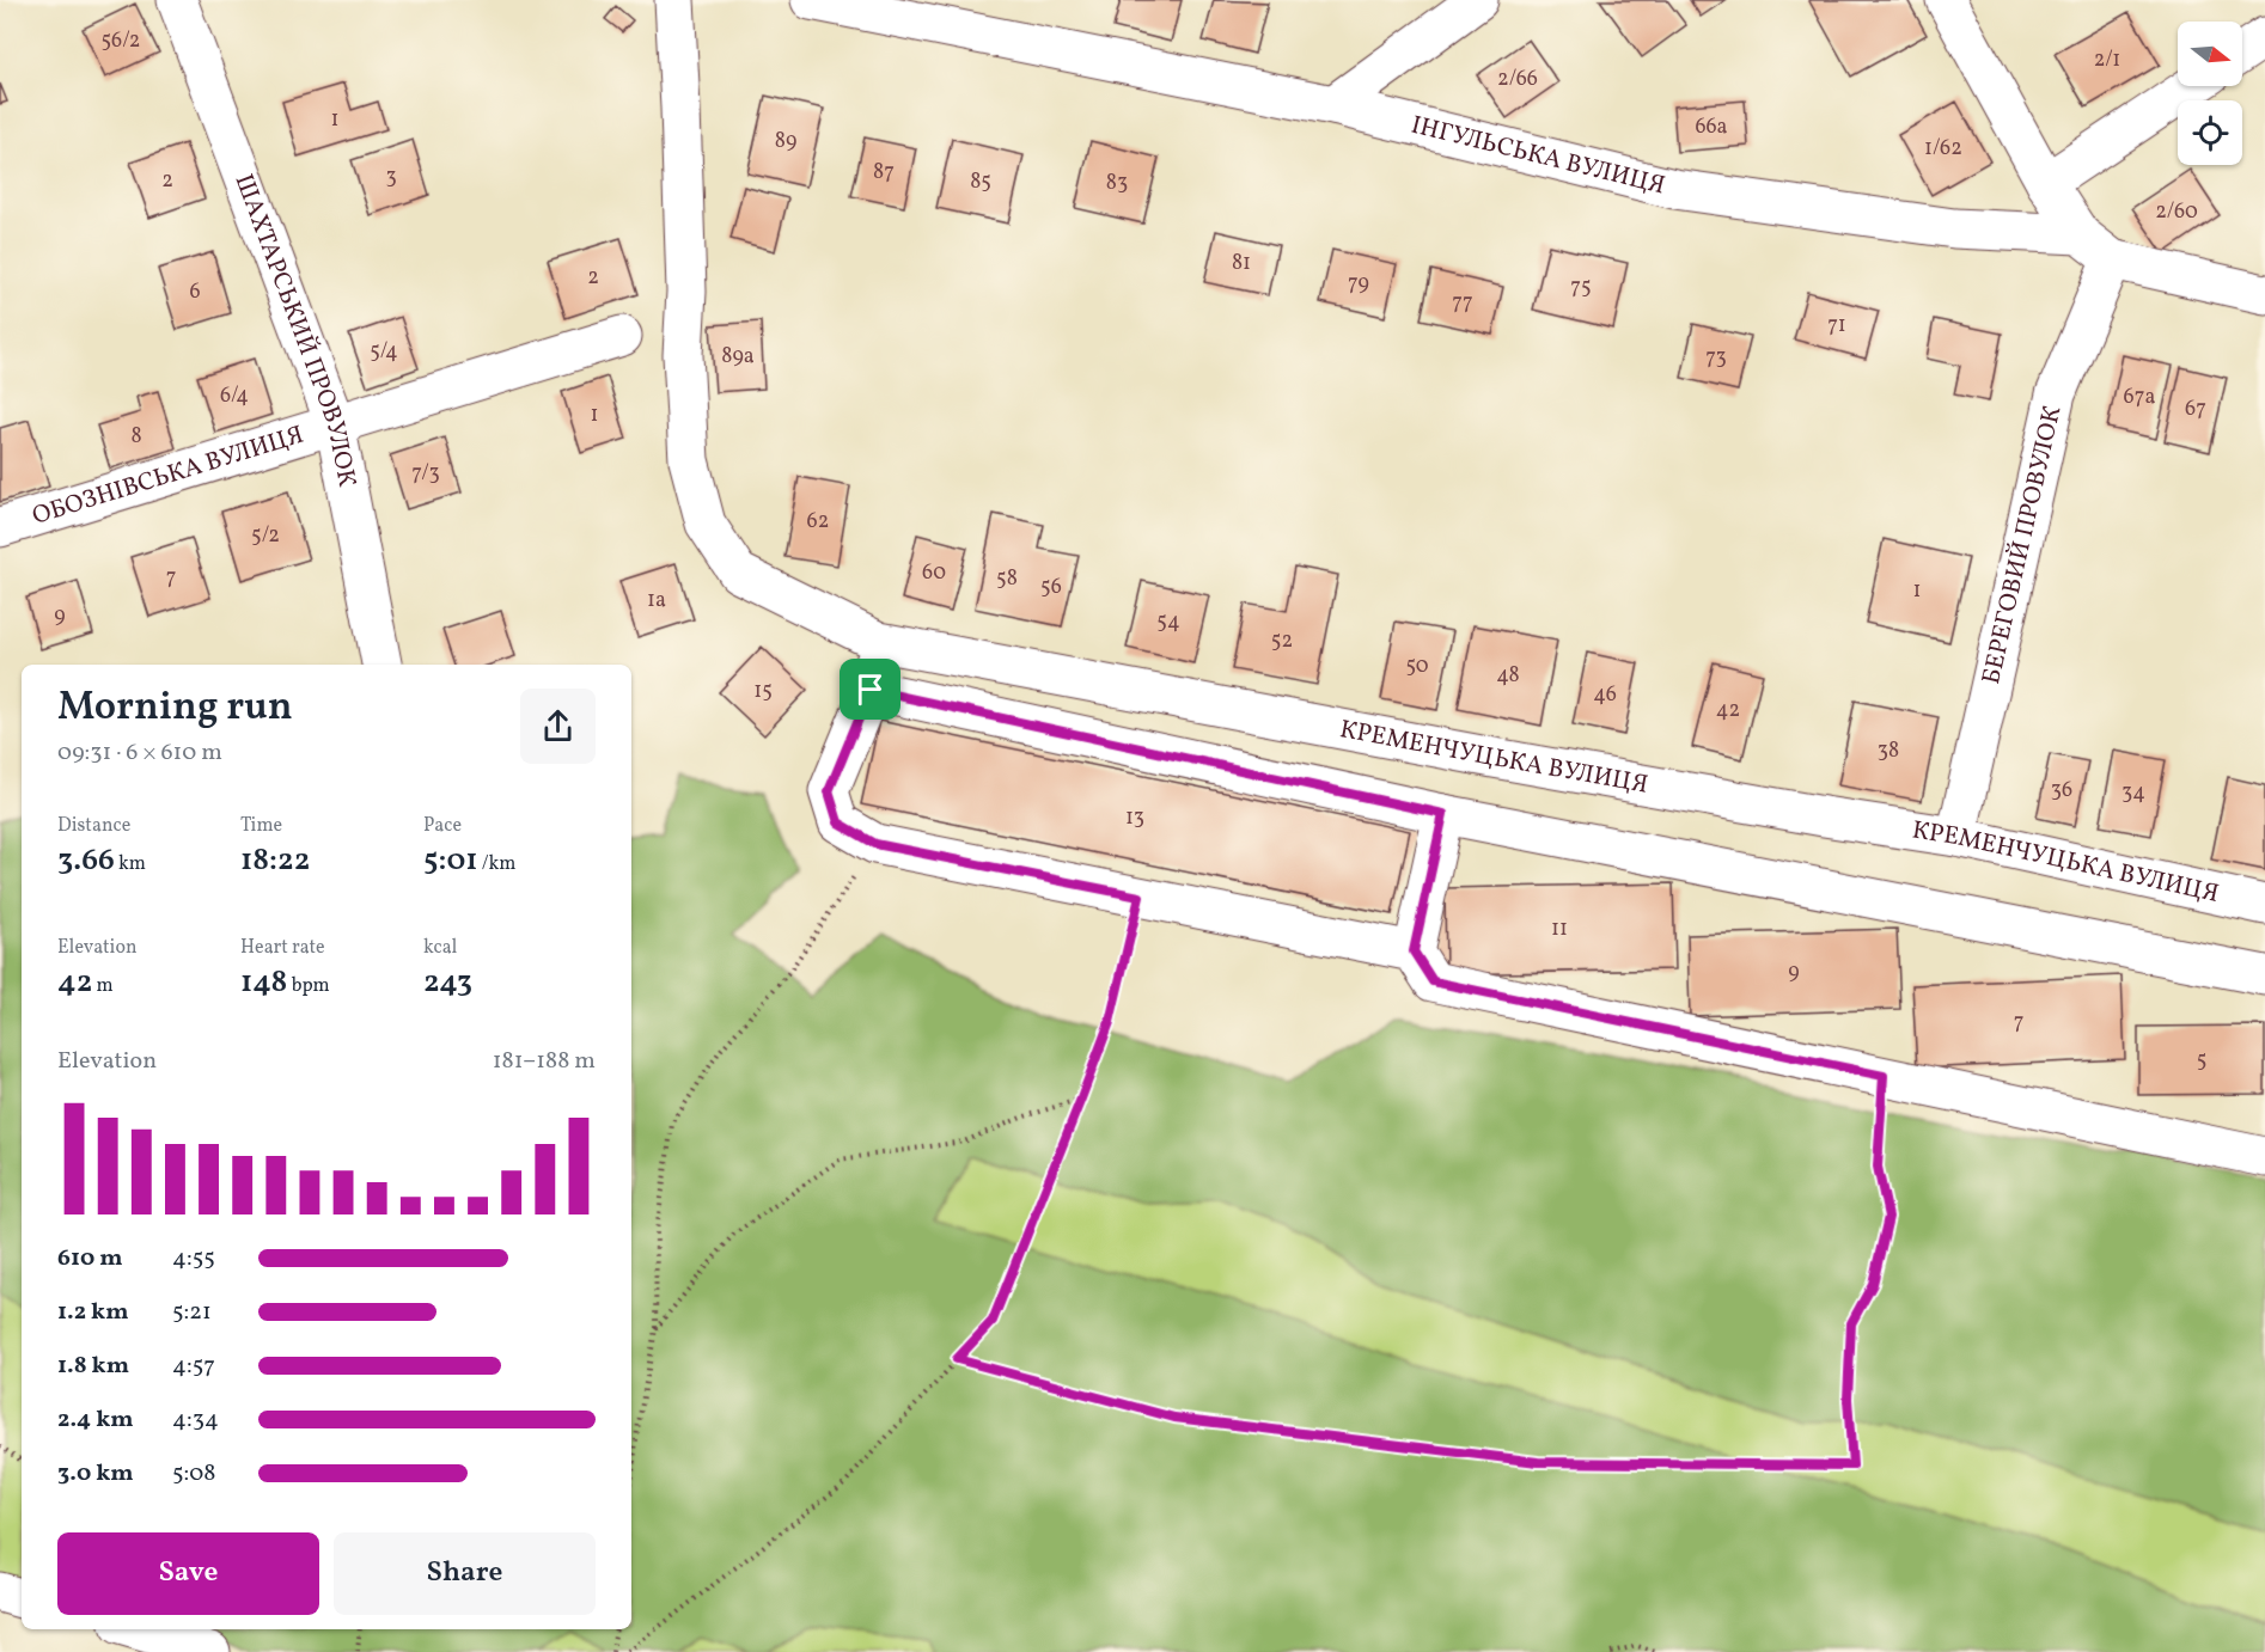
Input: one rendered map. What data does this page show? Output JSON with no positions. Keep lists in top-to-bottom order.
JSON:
{
  "streets": {
    "street": [
      "ІНГУЛЬСЬКА ВУЛИЦЯ",
      "ШАХТАРСЬКИЙ ПРОВУЛОК",
      "ОБОЗНІВСЬКА ВУЛИЦЯ",
      "БЕРЕГОВИЙ ПРОВУЛОК",
      "КРЕМЕНЧУЦЬКА ВУЛИЦЯ"
    ]
  },
  "crossings": [
    ["ШАХТАРСЬКИЙ ПРОВУЛОК", "ОБОЗНІВСЬКА ВУЛИЦЯ"],
    ["БЕРЕГОВИЙ ПРОВУЛОК", "КРЕМЕНЧУЦЬКА ВУЛИЦЯ"]
  ],
  "house_numbers": [
    "56/2",
    "2/1",
    "2/66",
    "1",
    "66а",
    "89",
    "1/62",
    "87",
    "3",
    "2",
    "85",
    "83",
    "2/60",
    "81",
    "2",
    "79",
    "75",
    "6",
    "77",
    "71",
    "5/4",
    "89а",
    "73",
    "6/4",
    "67а",
    "67",
    "1",
    "8",
    "7/3",
    "62",
    "5/2",
    "60",
    "7",
    "58",
    "56",
    "1",
    "1а",
    "9",
    "54",
    "52",
    "50",
    "48",
    "15",
    "46",
    "42",
    "38",
    "36",
    "34",
    "13",
    "11",
    "9",
    "7",
    "5"
  ],
  "north": "right",
  "page": {
    "heading": ["Morning run", "09:31 · 6 × 610 m"],
    "stats": [
      ["Distance", "3.66 km"],
      ["Time", "18:22"],
      ["Pace", "5:01 /km"],
      ["Elevation", "42 m"],
      ["Heart rate", "148 bpm"],
      ["kcal", "243"]
    ],
    "chart": ["Elevation", "181–188 m"],
    "list": [
      {
        "name": "610 m",
        "note": "4:55"
      },
      {
        "name": "1.2 km",
        "note": "5:21"
      },
      {
        "name": "1.8 km",
        "note": "4:57"
      },
      {
        "name": "2.4 km",
        "note": "4:34"
      },
      {
        "name": "3.0 km",
        "note": "5:08"
      }
    ],
    "buttons": ["Save", "Share"]
  }
}
